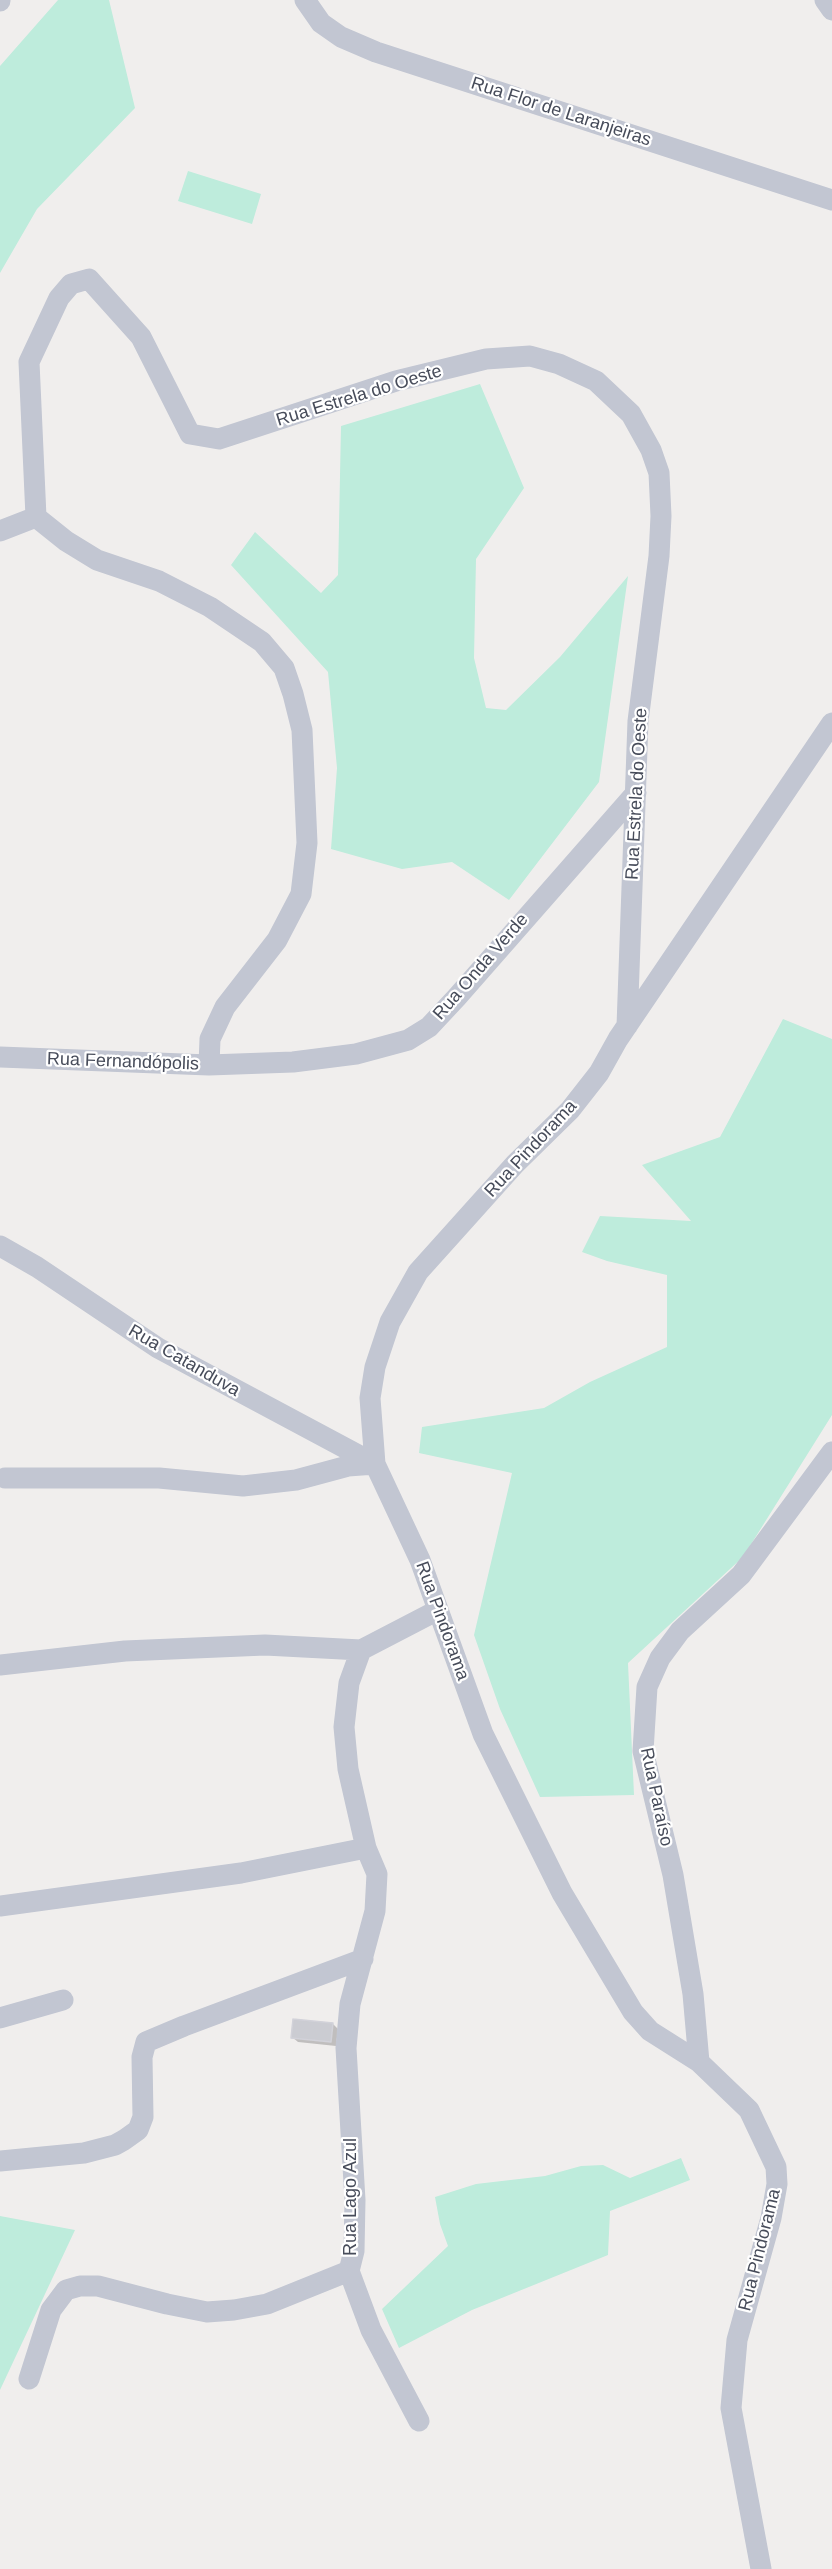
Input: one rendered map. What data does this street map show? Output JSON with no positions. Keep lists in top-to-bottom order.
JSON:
{
  "streets": {
    "street": [
      "Rua Flor de Laranjeiras",
      "Rua Estrela do Oeste",
      "Rua Onda Verde",
      "Rua Fernandópolis",
      "Rua Pindorama",
      "Rua Catanduva",
      "Rua Paraíso",
      "Rua Lago Azul"
    ]
  },
  "crossings": [
    ["Rua Estrela do Oeste", "Rua Onda Verde"],
    ["Rua Estrela do Oeste", "Rua Fernandópolis"],
    ["Rua Estrela do Oeste", "Rua Pindorama"],
    ["Rua Onda Verde", "Rua Fernandópolis"],
    ["Rua Pindorama", "Rua Catanduva"],
    ["Rua Pindorama", "Rua Paraíso"]
  ]
}
